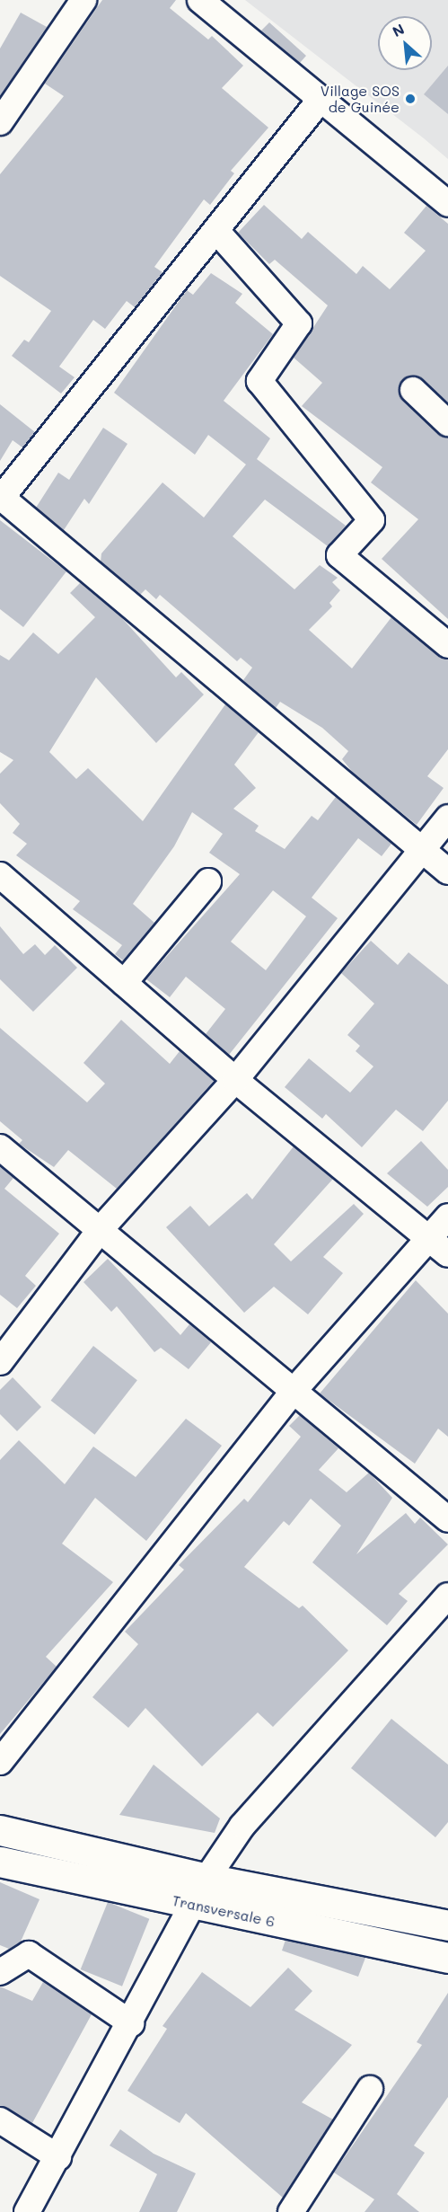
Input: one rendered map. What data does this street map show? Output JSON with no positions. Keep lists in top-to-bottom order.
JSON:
{
  "streets": {
    "main road": ["Transversale 6"]
  },
  "places": ["Village SOS de Guinée"],
  "north": "top left"
}
